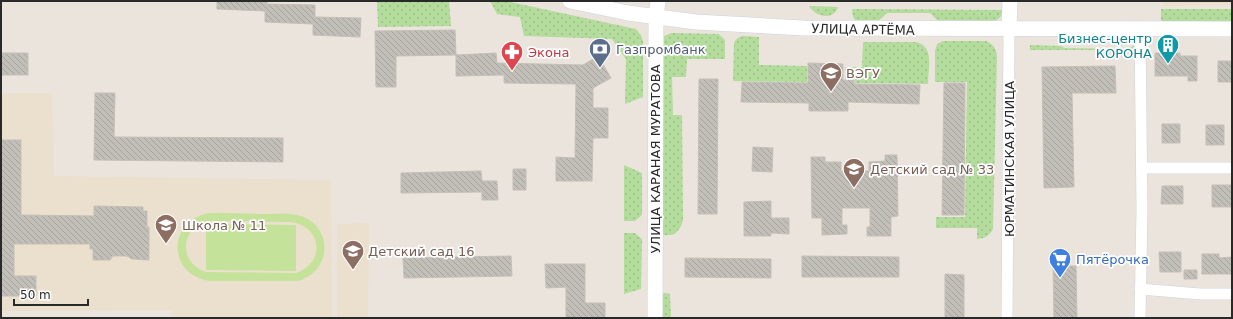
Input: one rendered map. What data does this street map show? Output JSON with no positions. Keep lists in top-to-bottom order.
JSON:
{
  "streets": {
    "main road": ["УЛИЦА АРТЁМА", "УЛИЦА КАРАНАЯ МУРАТОВА", "ЮРМАТИНСКАЯ УЛИЦА"]
  },
  "crossings": [
    ["УЛИЦА АРТЁМА", "УЛИЦА КАРАНАЯ МУРАТОВА"],
    ["УЛИЦА АРТЁМА", "ЮРМАТИНСКАЯ УЛИЦА"]
  ],
  "places": {
    "building": ["Бизнес-центр КОРОНА"],
    "bank": ["Газпромбанк"],
    "pharmacy": ["Экона"],
    "school or university": [
      "ВЭГУ",
      "Детский сад № 33",
      "Школа № 11",
      "Детский сад 16"
    ],
    "supermarket": ["Пятёрочка"]
  },
  "scale_bar": "50 m"
}
